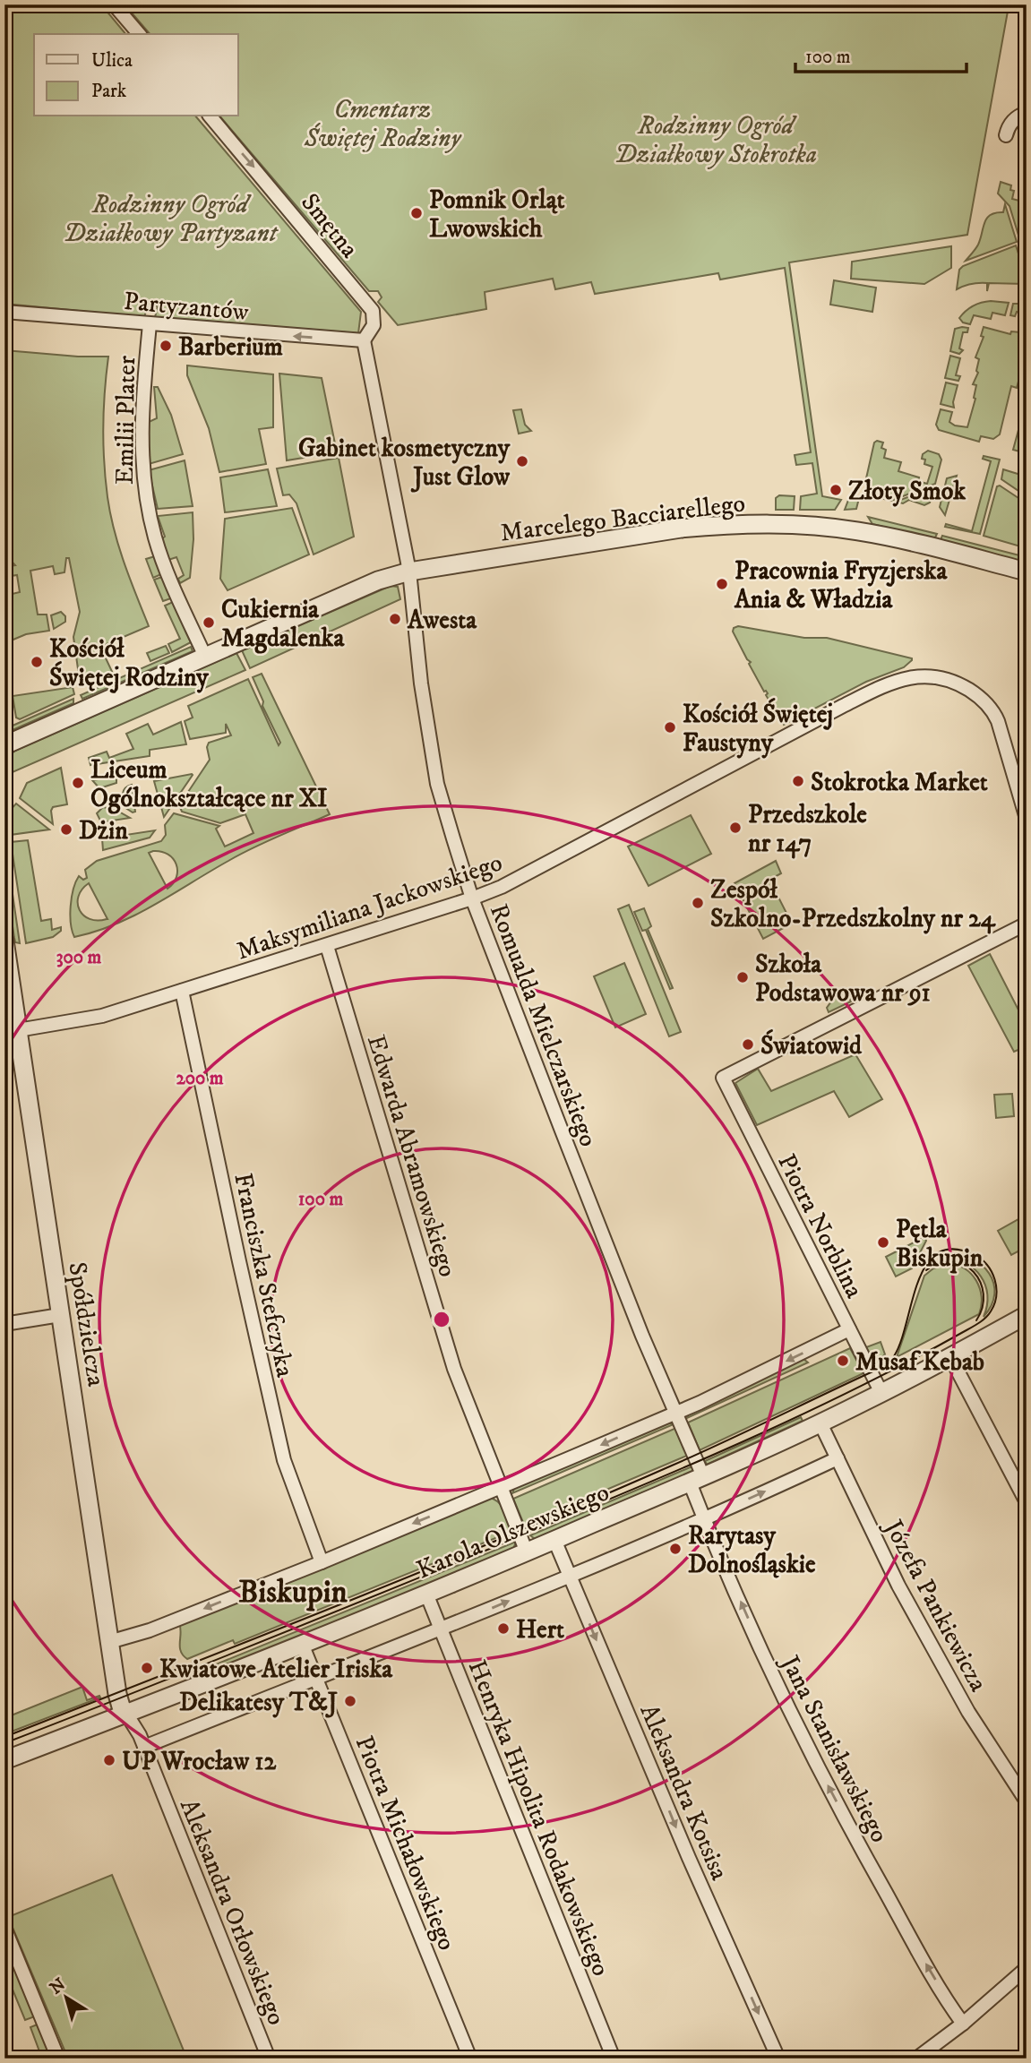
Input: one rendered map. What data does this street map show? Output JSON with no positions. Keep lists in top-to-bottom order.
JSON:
{
  "streets": {
    "street": [
      "Smętna",
      "Partyzantów",
      "Emilii Plater",
      "Marcelego Bacciarellego",
      "Maksymiliana Jackowskiego",
      "Romualda Mielczarskiego",
      "Edwarda Abramowskiego",
      "Piotra Norblina",
      "Franciszka Stefczyka",
      "Spółdzielcza",
      "Karola Olszewskiego",
      "Józefa Pankiewicza",
      "Jana Stanisławskiego",
      "Aleksandra Kotsisa",
      "Henryka Hipolita Rodakowskiego",
      "Piotra Michałowskiego",
      "Aleksandra Orłowskiego"
    ]
  },
  "crossings": [
    ["Smętna", "Partyzantów"],
    ["Smętna", "Romualda Mielczarskiego"],
    ["Partyzantów", "Emilii Plater"],
    ["Partyzantów", "Romualda Mielczarskiego"],
    ["Emilii Plater", "Marcelego Bacciarellego"],
    ["Marcelego Bacciarellego", "Romualda Mielczarskiego"],
    ["Maksymiliana Jackowskiego", "Romualda Mielczarskiego"],
    ["Maksymiliana Jackowskiego", "Edwarda Abramowskiego"],
    ["Maksymiliana Jackowskiego", "Franciszka Stefczyka"],
    ["Maksymiliana Jackowskiego", "Spółdzielcza"],
    ["Romualda Mielczarskiego", "Karola Olszewskiego"],
    ["Romualda Mielczarskiego", "Jana Stanisławskiego"],
    ["Edwarda Abramowskiego", "Karola Olszewskiego"],
    ["Piotra Norblina", "Karola Olszewskiego"],
    ["Franciszka Stefczyka", "Karola Olszewskiego"],
    ["Spółdzielcza", "Karola Olszewskiego"],
    ["Spółdzielcza", "Aleksandra Orłowskiego"],
    ["Karola Olszewskiego", "Józefa Pankiewicza"],
    ["Karola Olszewskiego", "Jana Stanisławskiego"],
    ["Karola Olszewskiego", "Aleksandra Kotsisa"],
    ["Karola Olszewskiego", "Henryka Hipolita Rodakowskiego"],
    ["Karola Olszewskiego", "Piotra Michałowskiego"],
    ["Karola Olszewskiego", "Aleksandra Orłowskiego"]
  ],
  "one_way": [
    "Smętna",
    "Partyzantów",
    "Jana Stanisławskiego",
    "Aleksandra Kotsisa"
  ],
  "districts": ["Biskupin"],
  "parks": ["Cmentarz Świętej Rodziny", "Rodzinny Ogród Działkowy Stokrotka", "Rodzinny Ogród Działkowy Partyzant"],
  "places": [
    "Pomnik Orląt Lwowskich",
    "Barberium",
    "Gabinet kosmetyczny Just Glow",
    "Złoty Smok",
    "Pracownia Fryzjerska Ania & Władzia",
    "Awesta",
    "Cukiernia Magdalenka",
    "Kościół Świętej Rodziny",
    "Kościół Świętej Faustyny",
    "Stokrotka Market",
    "Liceum Ogólnokształcące nr XI",
    "Przedszkole nr 147",
    "Dżin",
    "Zespół Szkolno-Przedszkolny nr 24",
    "Szkoła Podstawowa nr 91",
    "Światowid",
    "Pętla Biskupin",
    "Musaf Kebab",
    "Rarytasy Dolnośląskie",
    "Hert",
    "Kwiatowe Atelier Iriska",
    "Delikatesy T&J",
    "UP Wrocław 12"
  ],
  "legend": ["Ulica", "Park"],
  "scale_bar": "100 m",
  "north": "top left",
  "rings": ["300 m", "200 m", "100 m"]
}
